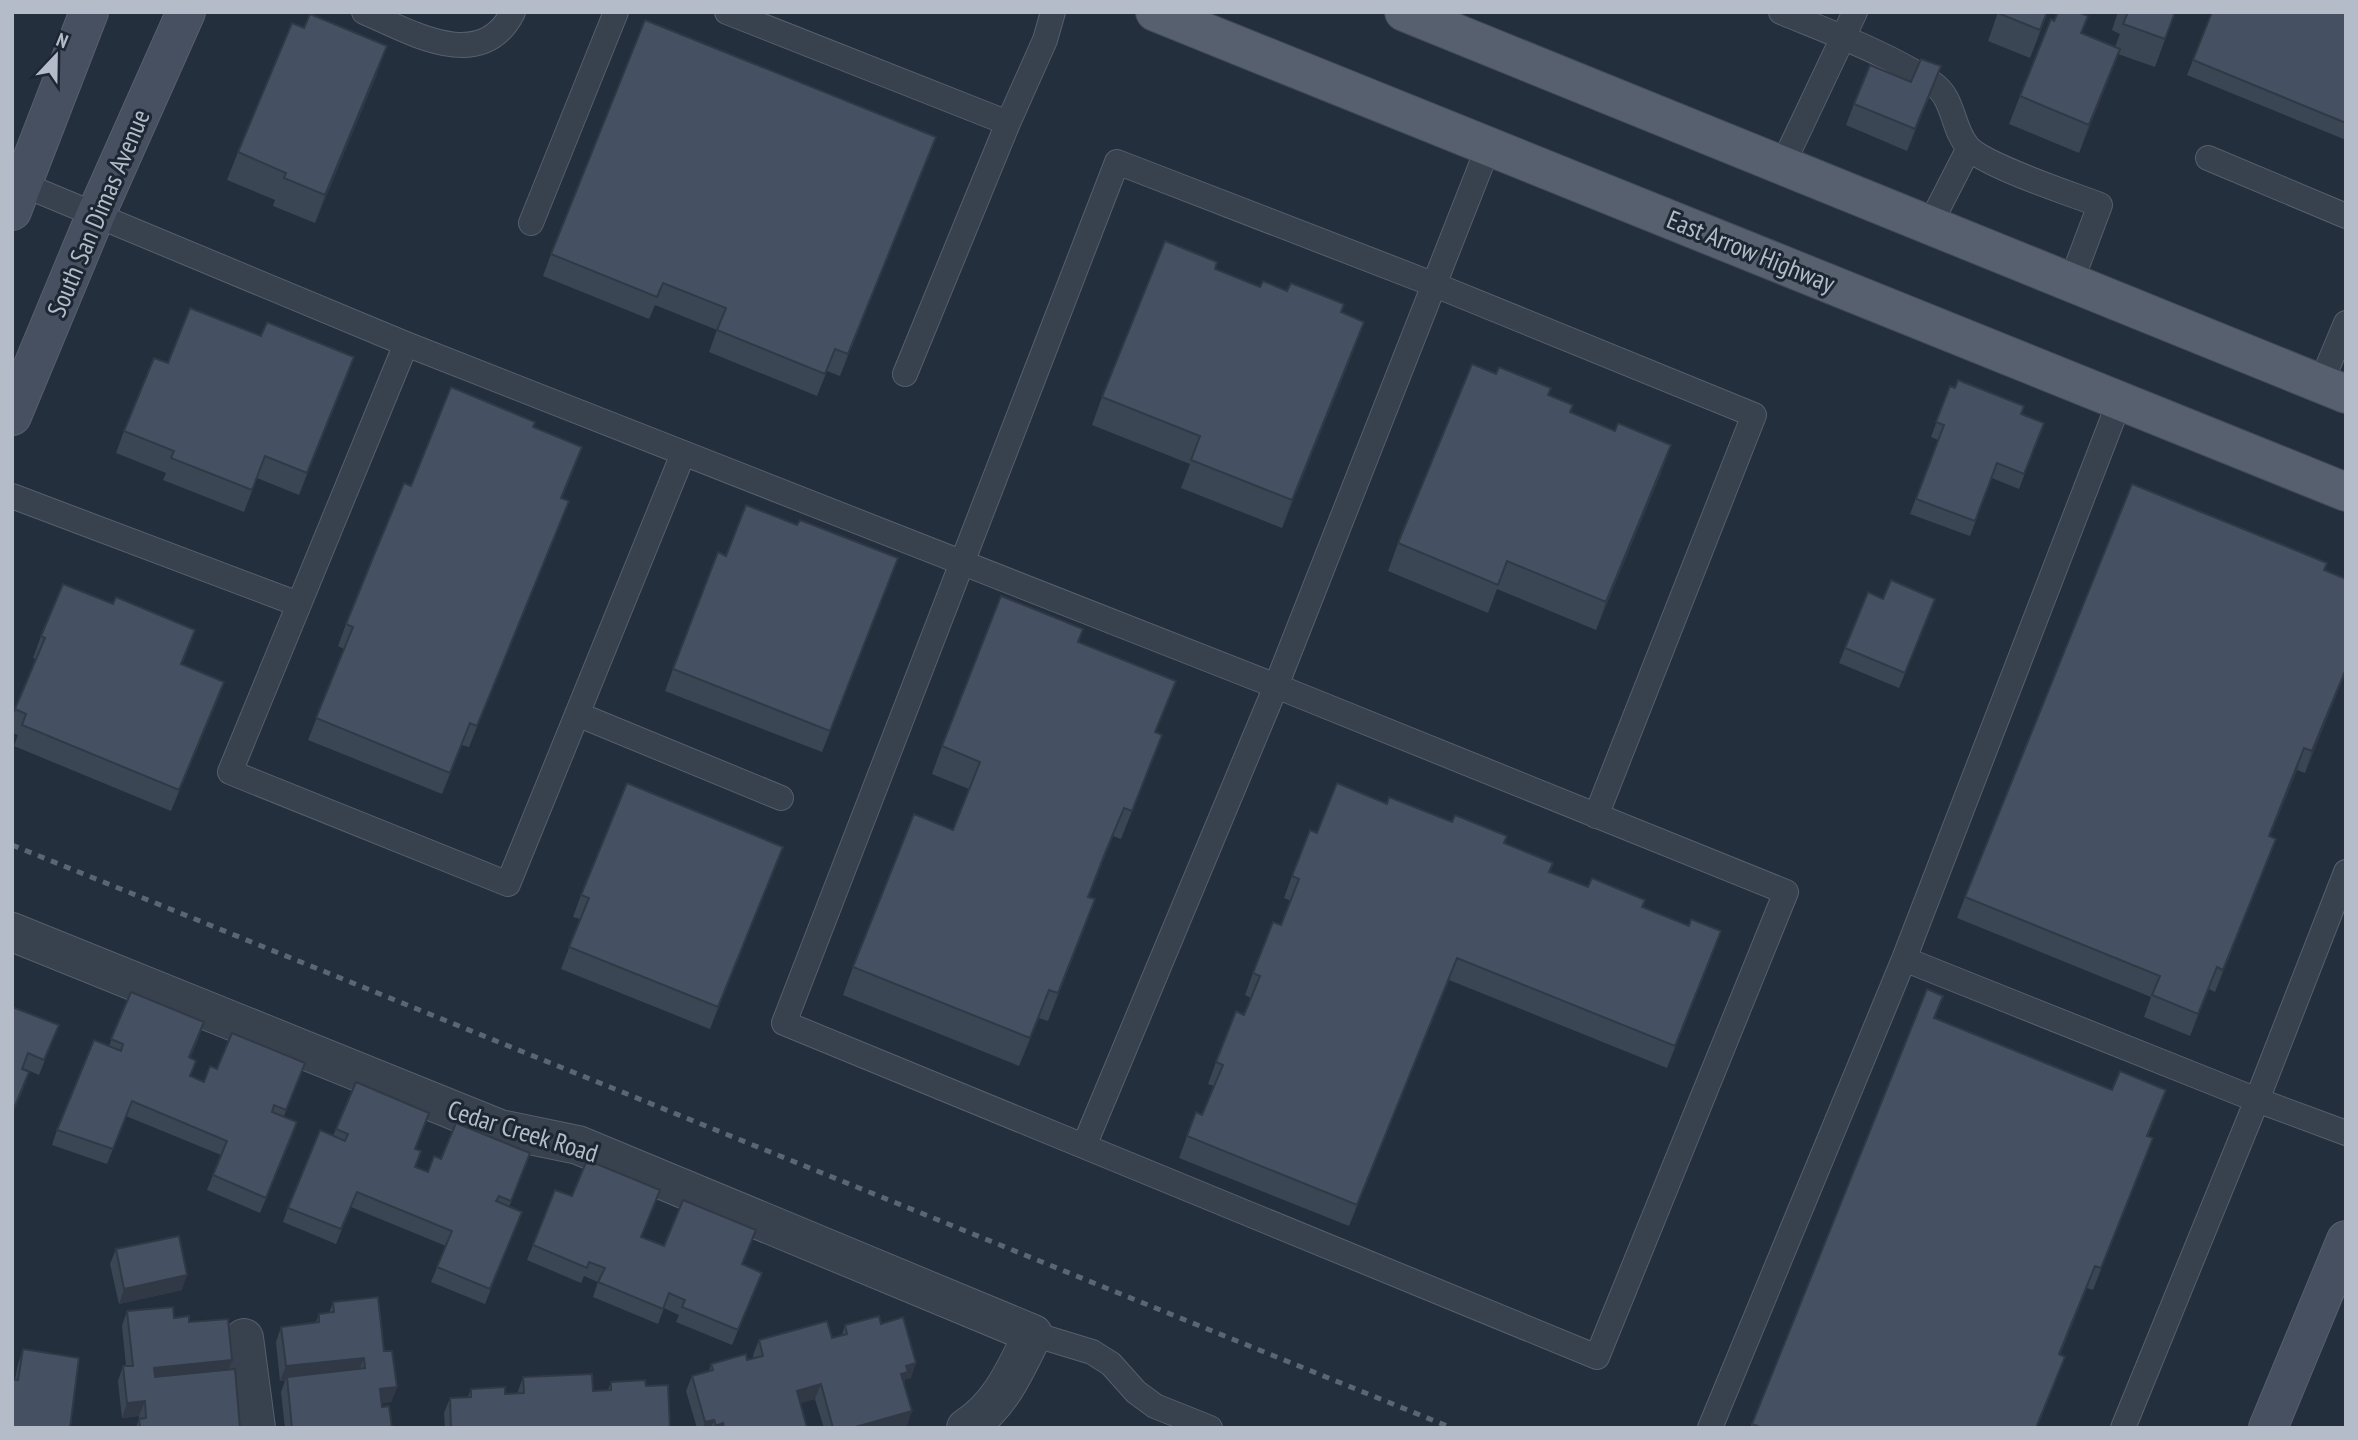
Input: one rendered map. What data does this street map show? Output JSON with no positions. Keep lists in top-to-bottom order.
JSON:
{
  "streets": {
    "main road": ["East Arrow Highway"],
    "street": ["South San Dimas Avenue", "Cedar Creek Road"]
  },
  "north": "top"
}
